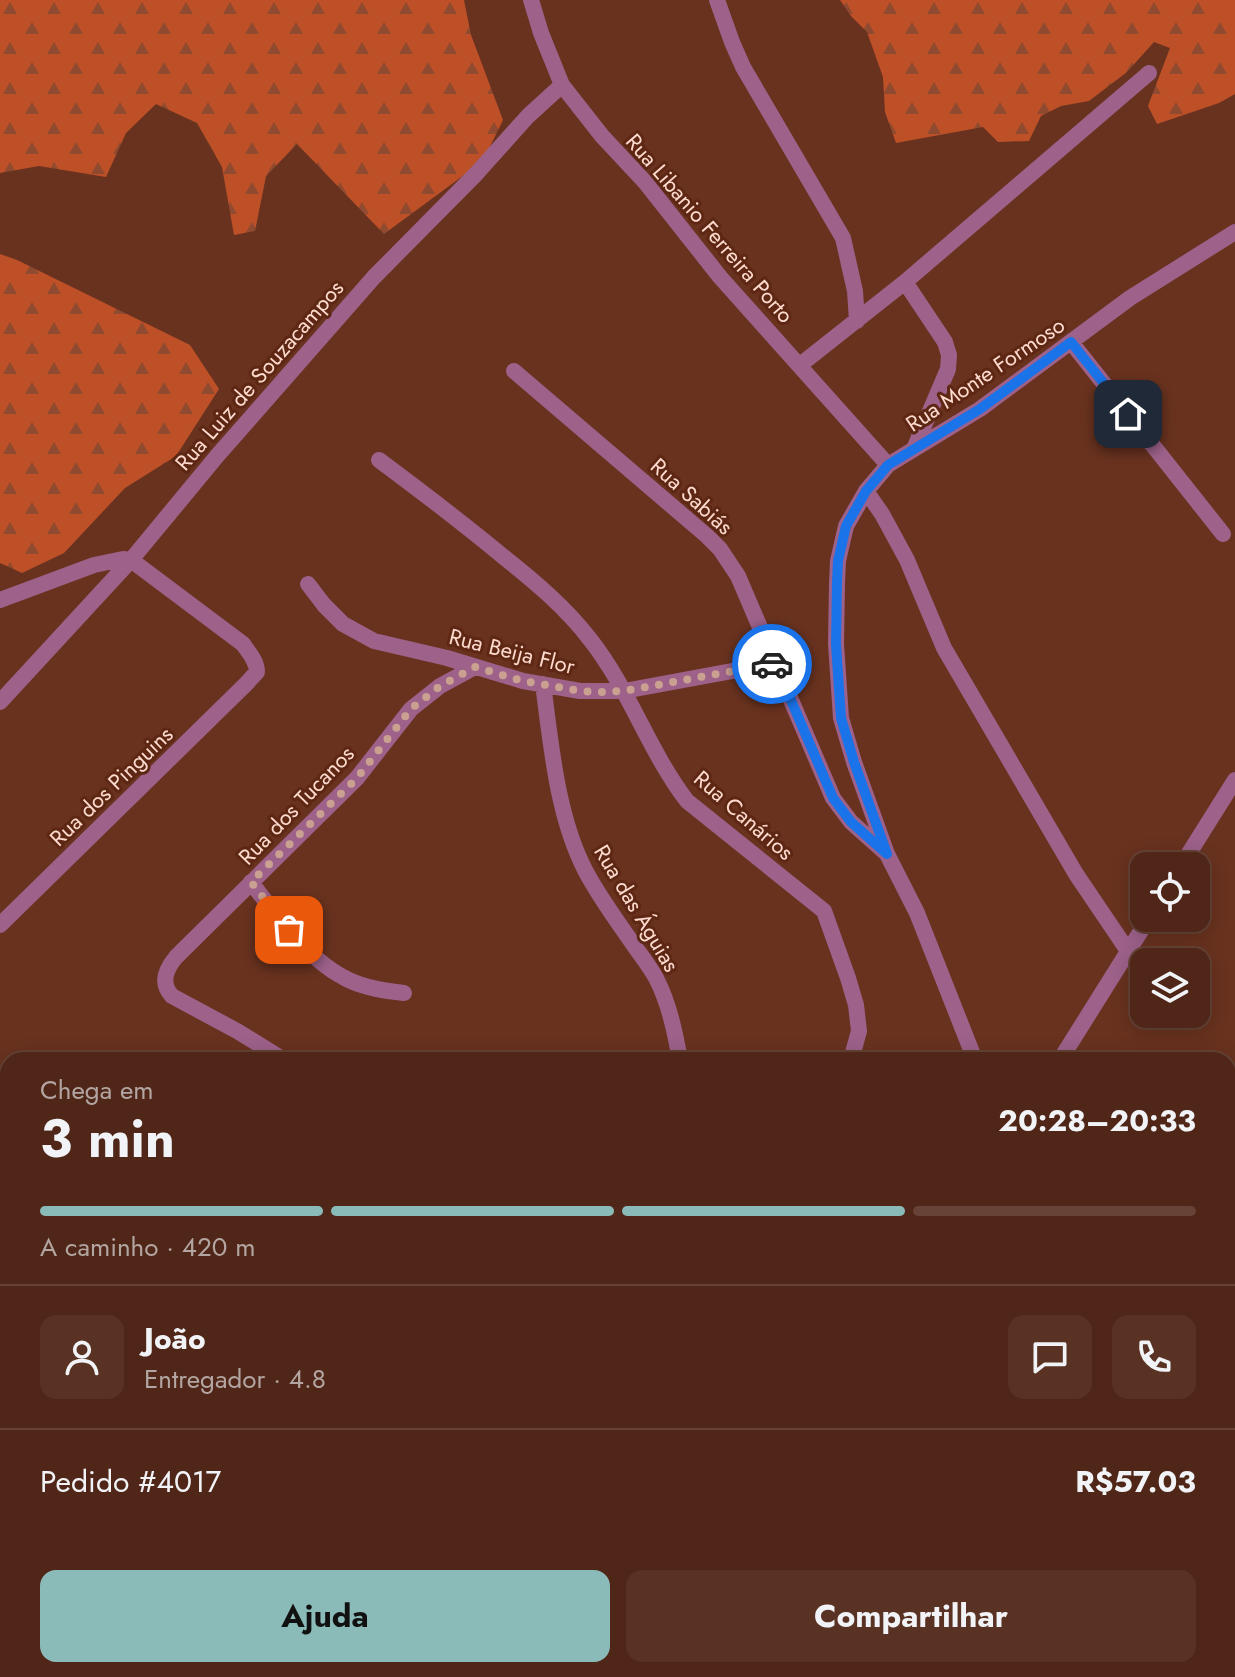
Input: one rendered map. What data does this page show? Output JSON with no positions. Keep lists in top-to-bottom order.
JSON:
{
  "streets": {
    "street": [
      "Rua Libanio Ferreira Porto",
      "Rua Monte Formoso",
      "Rua Luiz de Souzacampos",
      "Rua Sabiás",
      "Rua Beija Flor",
      "Rua dos Pinguins",
      "Rua dos Tucanos",
      "Rua Canários",
      "Rua das Águias"
    ]
  },
  "crossings": [
    ["Rua Libanio Ferreira Porto", "Rua Monte Formoso"],
    ["Rua Libanio Ferreira Porto", "Rua Luiz de Souzacampos"],
    ["Rua Monte Formoso", "Rua Sabiás"],
    ["Rua Luiz de Souzacampos", "Rua dos Pinguins"],
    ["Rua Sabiás", "Rua Beija Flor"],
    ["Rua Beija Flor", "Rua dos Tucanos"],
    ["Rua Beija Flor", "Rua Canários"],
    ["Rua Beija Flor", "Rua das Águias"]
  ],
  "page": {
    "heading": ["3 min", "Chega em", "20:28–20:33"],
    "panel": [
      "João",
      "Entregador · 4.8",
      "Pedido #4017",
      "R$57.03"
    ],
    "bar": "A caminho · 420 m",
    "buttons": ["Ajuda", "Compartilhar"]
  }
}
